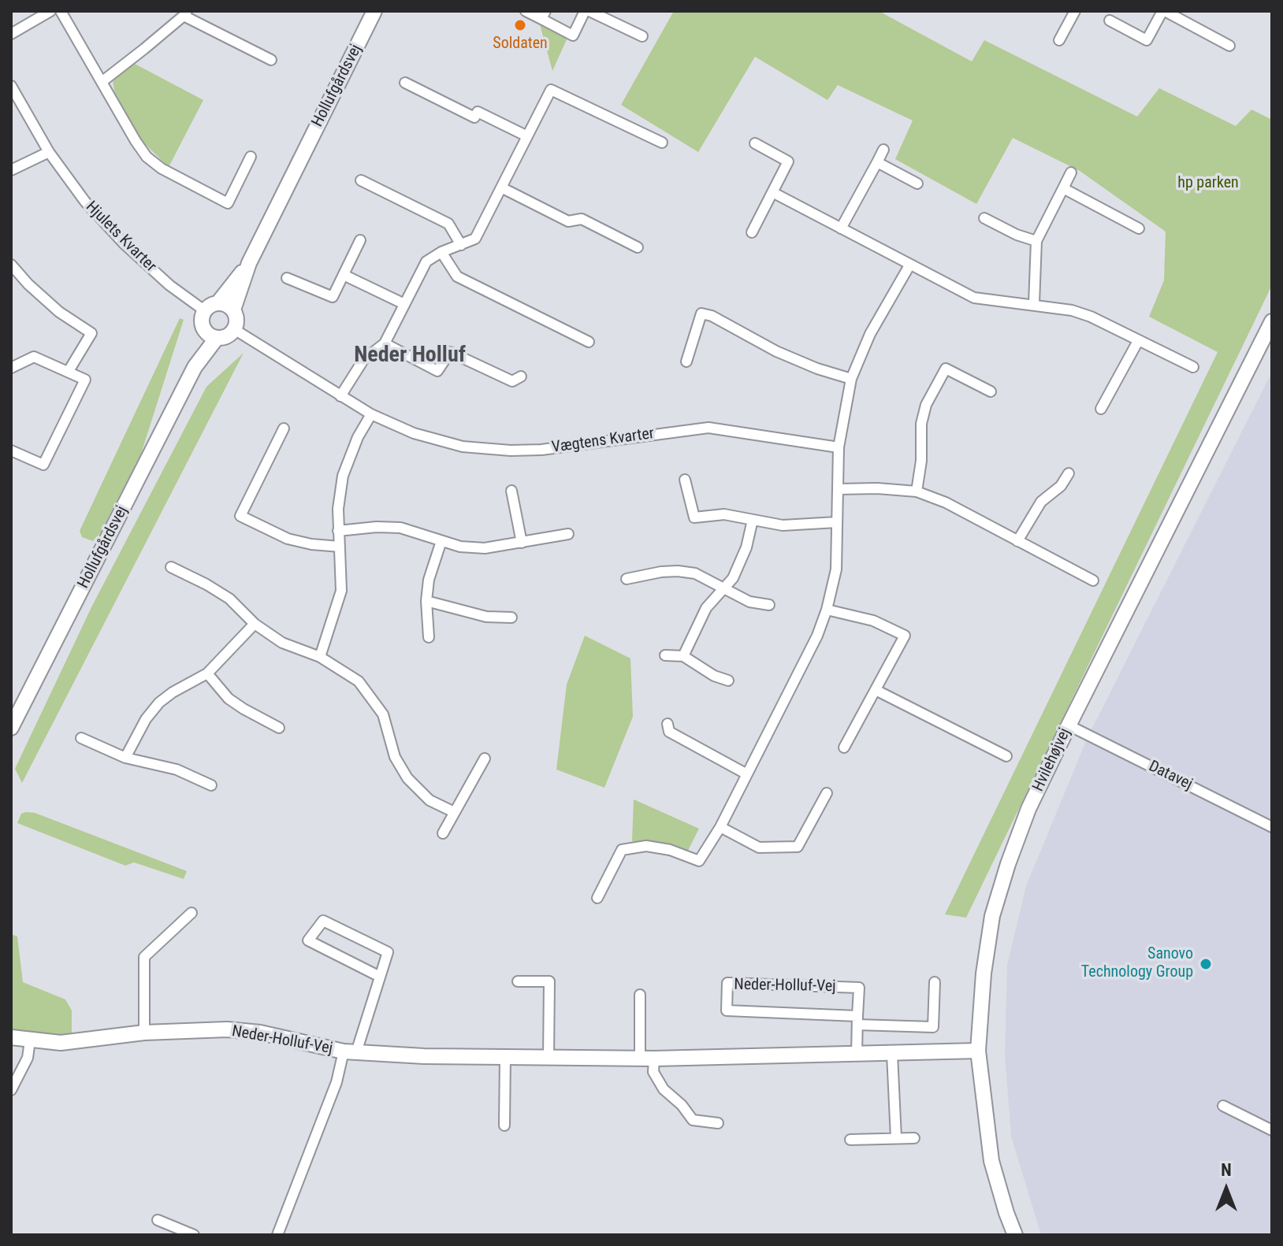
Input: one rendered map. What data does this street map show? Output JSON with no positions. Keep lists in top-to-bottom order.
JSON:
{
  "streets": {
    "street": [
      "Hollufgårdsvej",
      "Hjulets Kvarter",
      "Vægtens Kvarter",
      "Hvilehøjvej",
      "Datavej",
      "Neder-Holluf-Vej"
    ]
  },
  "crossings": [
    ["Hollufgårdsvej", "Hjulets Kvarter"],
    ["Hollufgårdsvej", "Vægtens Kvarter"],
    ["Hjulets Kvarter", "Vægtens Kvarter"],
    ["Hvilehøjvej", "Datavej"],
    ["Hvilehøjvej", "Neder-Holluf-Vej"]
  ],
  "districts": ["Neder Holluf"],
  "parks": ["hp parken"],
  "places": ["Soldaten", "Sanovo Technology Group"],
  "north": "top"
}
